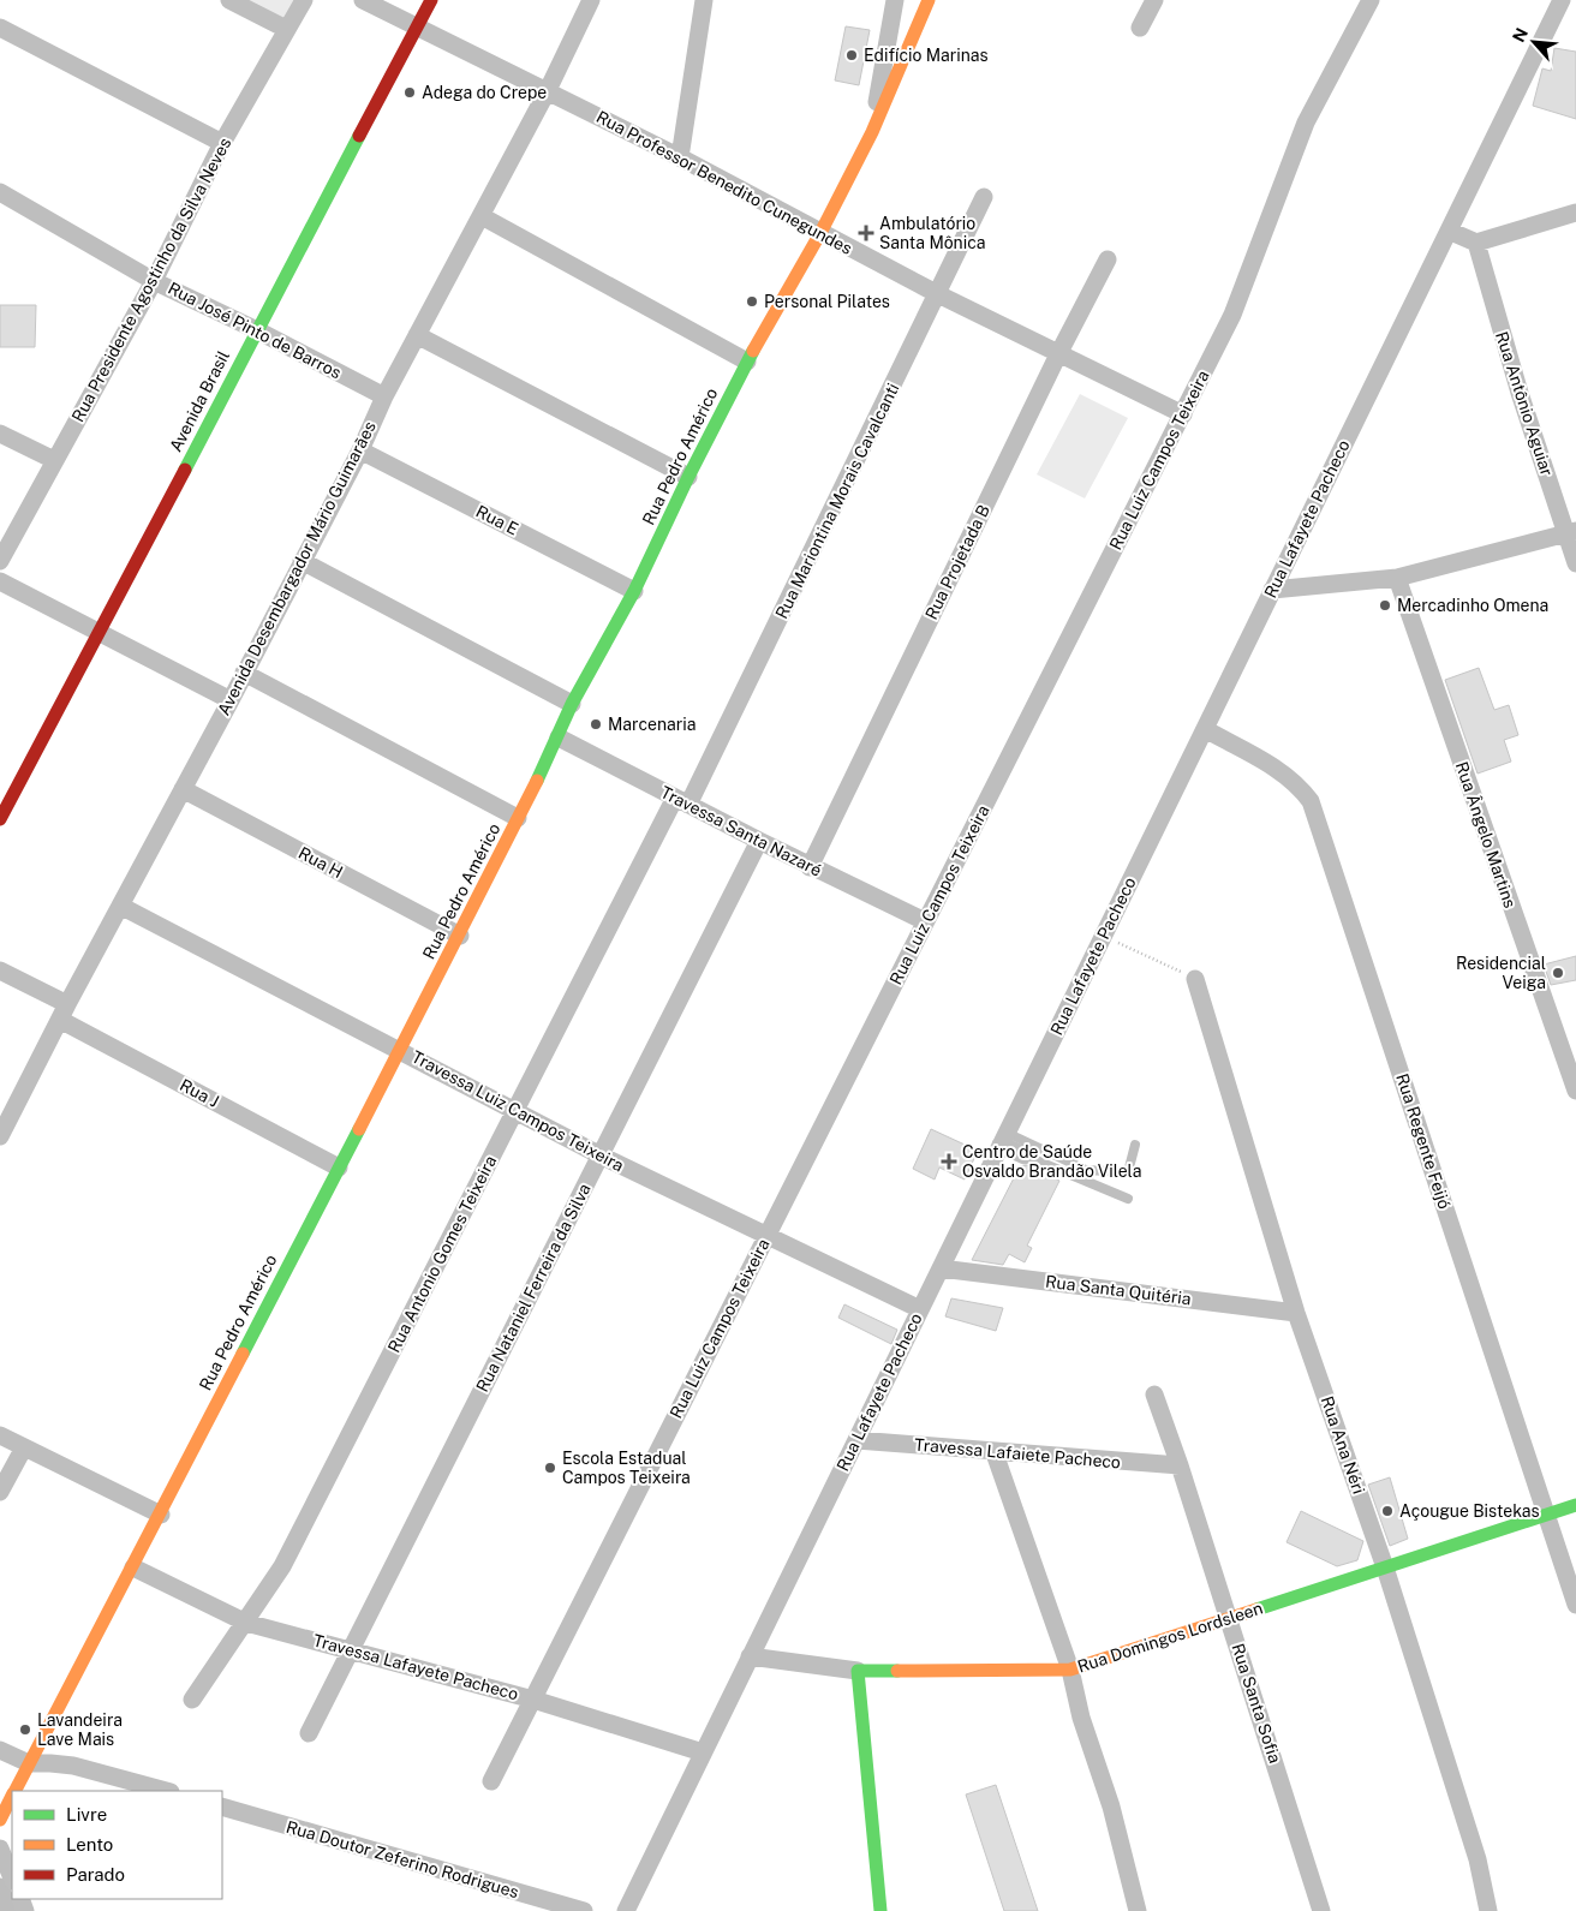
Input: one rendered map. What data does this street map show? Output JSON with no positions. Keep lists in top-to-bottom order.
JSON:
{
  "streets": {
    "street": [
      "Rua Professor Benedito Cunegundes",
      "Rua Presidente Agostinho da Silva Neves",
      "Rua José Pinto de Barros",
      "Avenida Brasil",
      "Rua Antônio Aguiar",
      "Rua Pedro Américo",
      "Rua Luiz Campos Teixeira",
      "Rua Mariontina Morais Cavalcanti",
      "Rua Lafayete Pacheco",
      "Rua E",
      "Rua Projetada B",
      "Avenida Desembargador Mário Guimarães",
      "Travessa Santa Nazaré",
      "Rua Ângelo Martins",
      "Rua H",
      "Rua J",
      "Travessa Luiz Campos Teixeira",
      "Rua Regente Feijó",
      "Rua Antonio Gomes Teixeira",
      "Rua Nataniel Ferreira da Silva",
      "Rua Santa Quitéria",
      "Rua Ana Néri",
      "Travessa Lafaiete Pacheco",
      "Rua Domingos Lordsleen",
      "Travessa Lafayete Pacheco",
      "Rua Santa Sofia",
      "Rua Doutor Zeferino Rodrigues"
    ]
  },
  "crossings": [
    ["Rua Professor Benedito Cunegundes", "Avenida Brasil"],
    ["Rua Professor Benedito Cunegundes", "Rua Pedro Américo"],
    ["Rua Professor Benedito Cunegundes", "Rua Luiz Campos Teixeira"],
    ["Rua Professor Benedito Cunegundes", "Rua Mariontina Morais Cavalcanti"],
    ["Rua Professor Benedito Cunegundes", "Rua Projetada B"],
    ["Rua Professor Benedito Cunegundes", "Avenida Desembargador Mário Guimarães"],
    ["Rua Presidente Agostinho da Silva Neves", "Rua José Pinto de Barros"],
    ["Rua José Pinto de Barros", "Avenida Brasil"],
    ["Rua José Pinto de Barros", "Avenida Desembargador Mário Guimarães"],
    ["Rua Pedro Américo", "Rua E"],
    ["Rua Pedro Américo", "Travessa Santa Nazaré"],
    ["Rua Pedro Américo", "Rua H"],
    ["Rua Pedro Américo", "Rua J"],
    ["Rua Pedro Américo", "Travessa Luiz Campos Teixeira"],
    ["Rua Pedro Américo", "Travessa Lafayete Pacheco"],
    ["Rua Luiz Campos Teixeira", "Travessa Santa Nazaré"],
    ["Rua Luiz Campos Teixeira", "Travessa Luiz Campos Teixeira"],
    ["Rua Luiz Campos Teixeira", "Travessa Lafayete Pacheco"],
    ["Rua Mariontina Morais Cavalcanti", "Travessa Santa Nazaré"],
    ["Rua Mariontina Morais Cavalcanti", "Rua Antonio Gomes Teixeira"],
    ["Rua Lafayete Pacheco", "Travessa Luiz Campos Teixeira"],
    ["Rua Lafayete Pacheco", "Rua Regente Feijó"],
    ["Rua Lafayete Pacheco", "Rua Santa Quitéria"],
    ["Rua Lafayete Pacheco", "Travessa Lafaiete Pacheco"],
    ["Rua Lafayete Pacheco", "Rua Domingos Lordsleen"],
    ["Rua Lafayete Pacheco", "Travessa Lafayete Pacheco"],
    ["Rua E", "Avenida Desembargador Mário Guimarães"],
    ["Rua Projetada B", "Travessa Santa Nazaré"],
    ["Avenida Desembargador Mário Guimarães", "Rua H"],
    ["Avenida Desembargador Mário Guimarães", "Rua J"],
    ["Avenida Desembargador Mário Guimarães", "Travessa Luiz Campos Teixeira"],
    ["Travessa Santa Nazaré", "Rua Antonio Gomes Teixeira"],
    ["Travessa Santa Nazaré", "Rua Nataniel Ferreira da Silva"],
    ["Travessa Luiz Campos Teixeira", "Rua Antonio Gomes Teixeira"],
    ["Travessa Luiz Campos Teixeira", "Rua Nataniel Ferreira da Silva"],
    ["Rua Regente Feijó", "Rua Domingos Lordsleen"],
    ["Rua Antonio Gomes Teixeira", "Travessa Lafayete Pacheco"],
    ["Rua Nataniel Ferreira da Silva", "Travessa Lafayete Pacheco"],
    ["Rua Santa Quitéria", "Rua Ana Néri"],
    ["Rua Ana Néri", "Rua Domingos Lordsleen"],
    ["Travessa Lafaiete Pacheco", "Rua Santa Sofia"],
    ["Rua Domingos Lordsleen", "Rua Santa Sofia"]
  ],
  "places": {
    "other": [
      "Edifício Marinas",
      "Adega do Crepe",
      "Personal Pilates",
      "Mercadinho Omena",
      "Marcenaria",
      "Residencial Veiga",
      "Escola Estadual Campos Teixeira",
      "Açougue Bistekas",
      "Lavandeira Lave Mais"
    ],
    "health": ["Ambulatório Santa Mônica", "Centro de Saúde Osvaldo Brandão Vilela"]
  },
  "legend": ["Livre", "Lento", "Parado"],
  "north": "top left"
}
